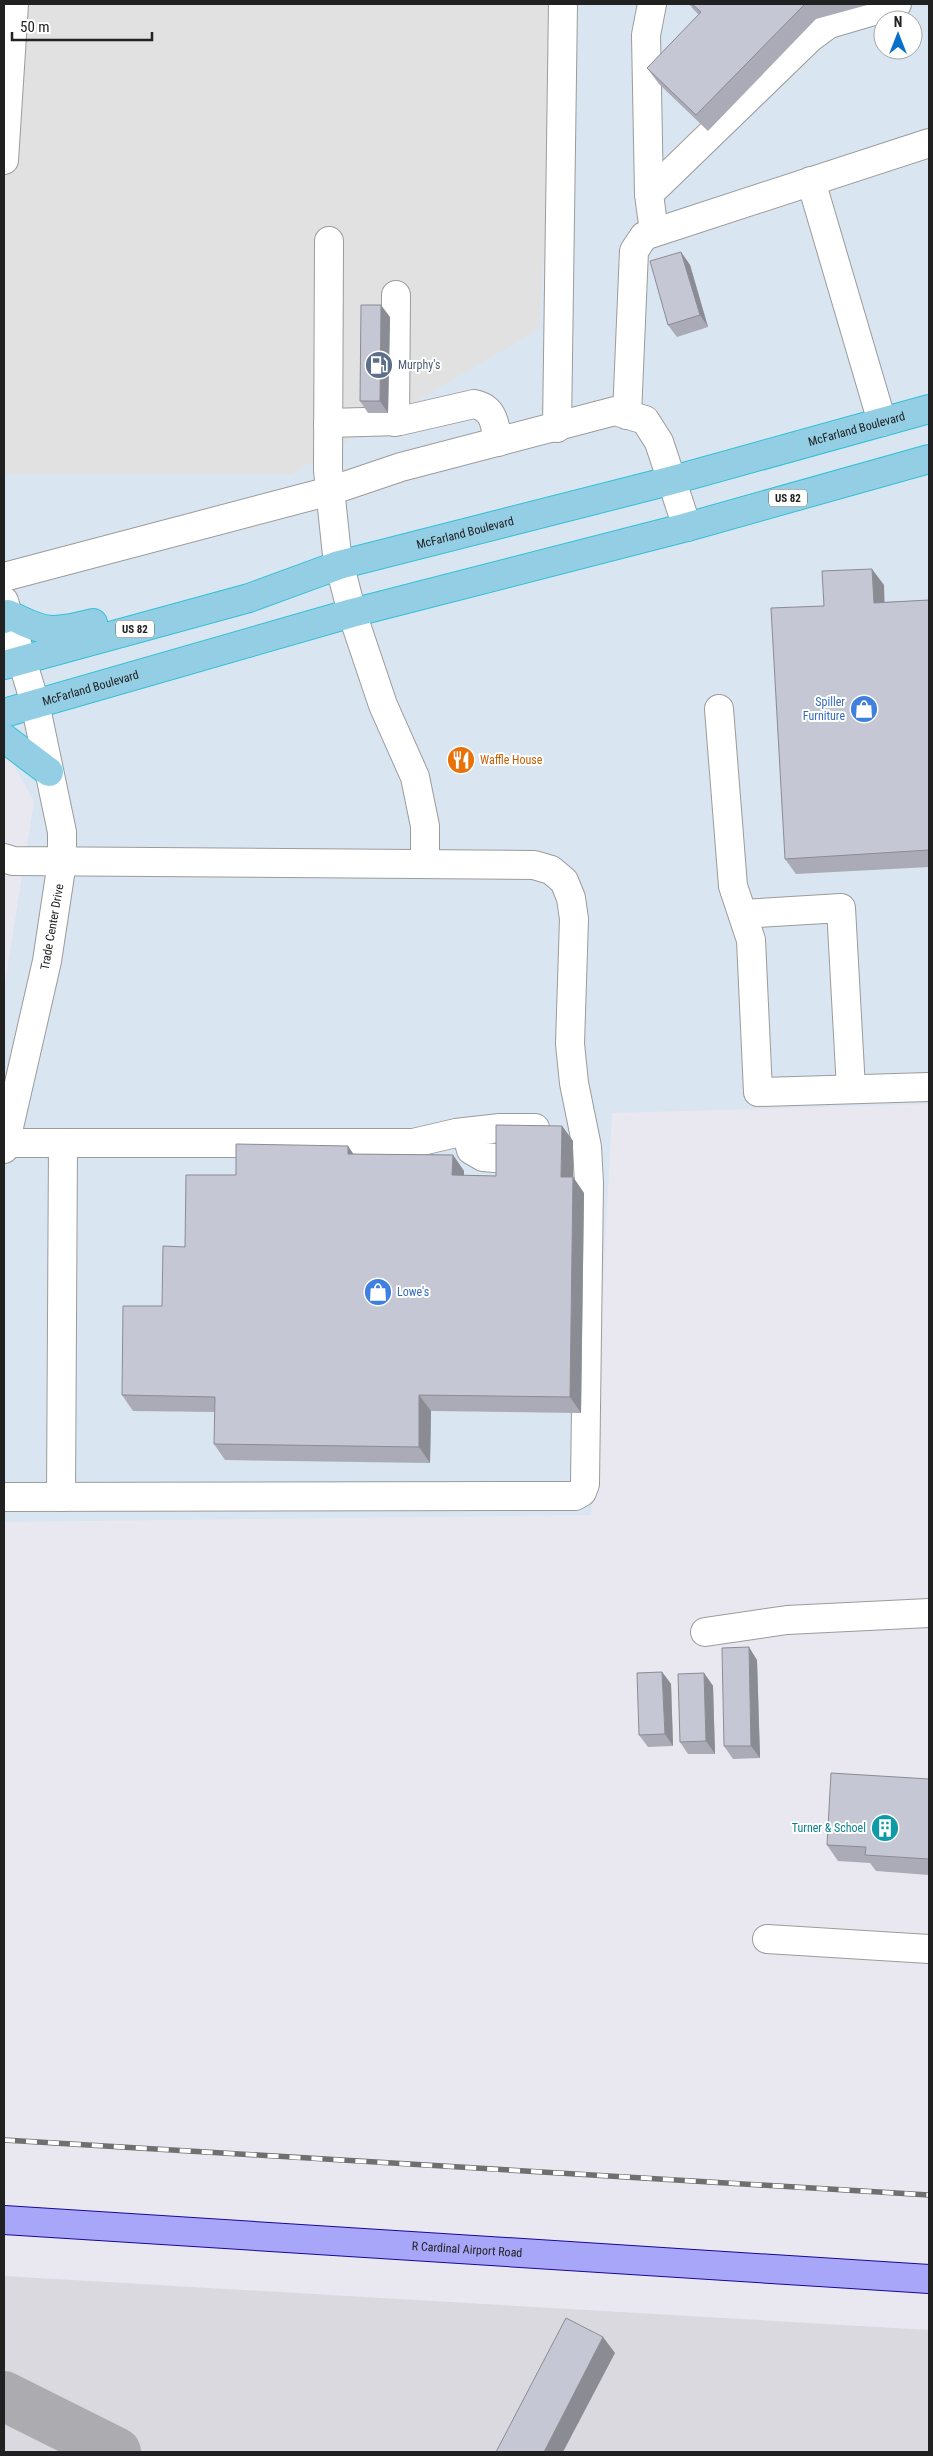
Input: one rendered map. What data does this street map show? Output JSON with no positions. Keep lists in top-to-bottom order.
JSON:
{
  "streets": {
    "highway": ["McFarland Boulevard", "US 82"],
    "main road": ["R Cardinal Airport Road"],
    "lane": ["Trade Center Drive"]
  },
  "crossings": [
    ["McFarland Boulevard", "Trade Center Drive"]
  ],
  "places": {
    "fuel station": ["Murphy's"],
    "shop": ["Spiller Furniture", "Lowe's"],
    "restaurant": ["Waffle House"],
    "building": ["Turner & Schoel"]
  },
  "scale_bar": "50 m",
  "north": "top"
}
